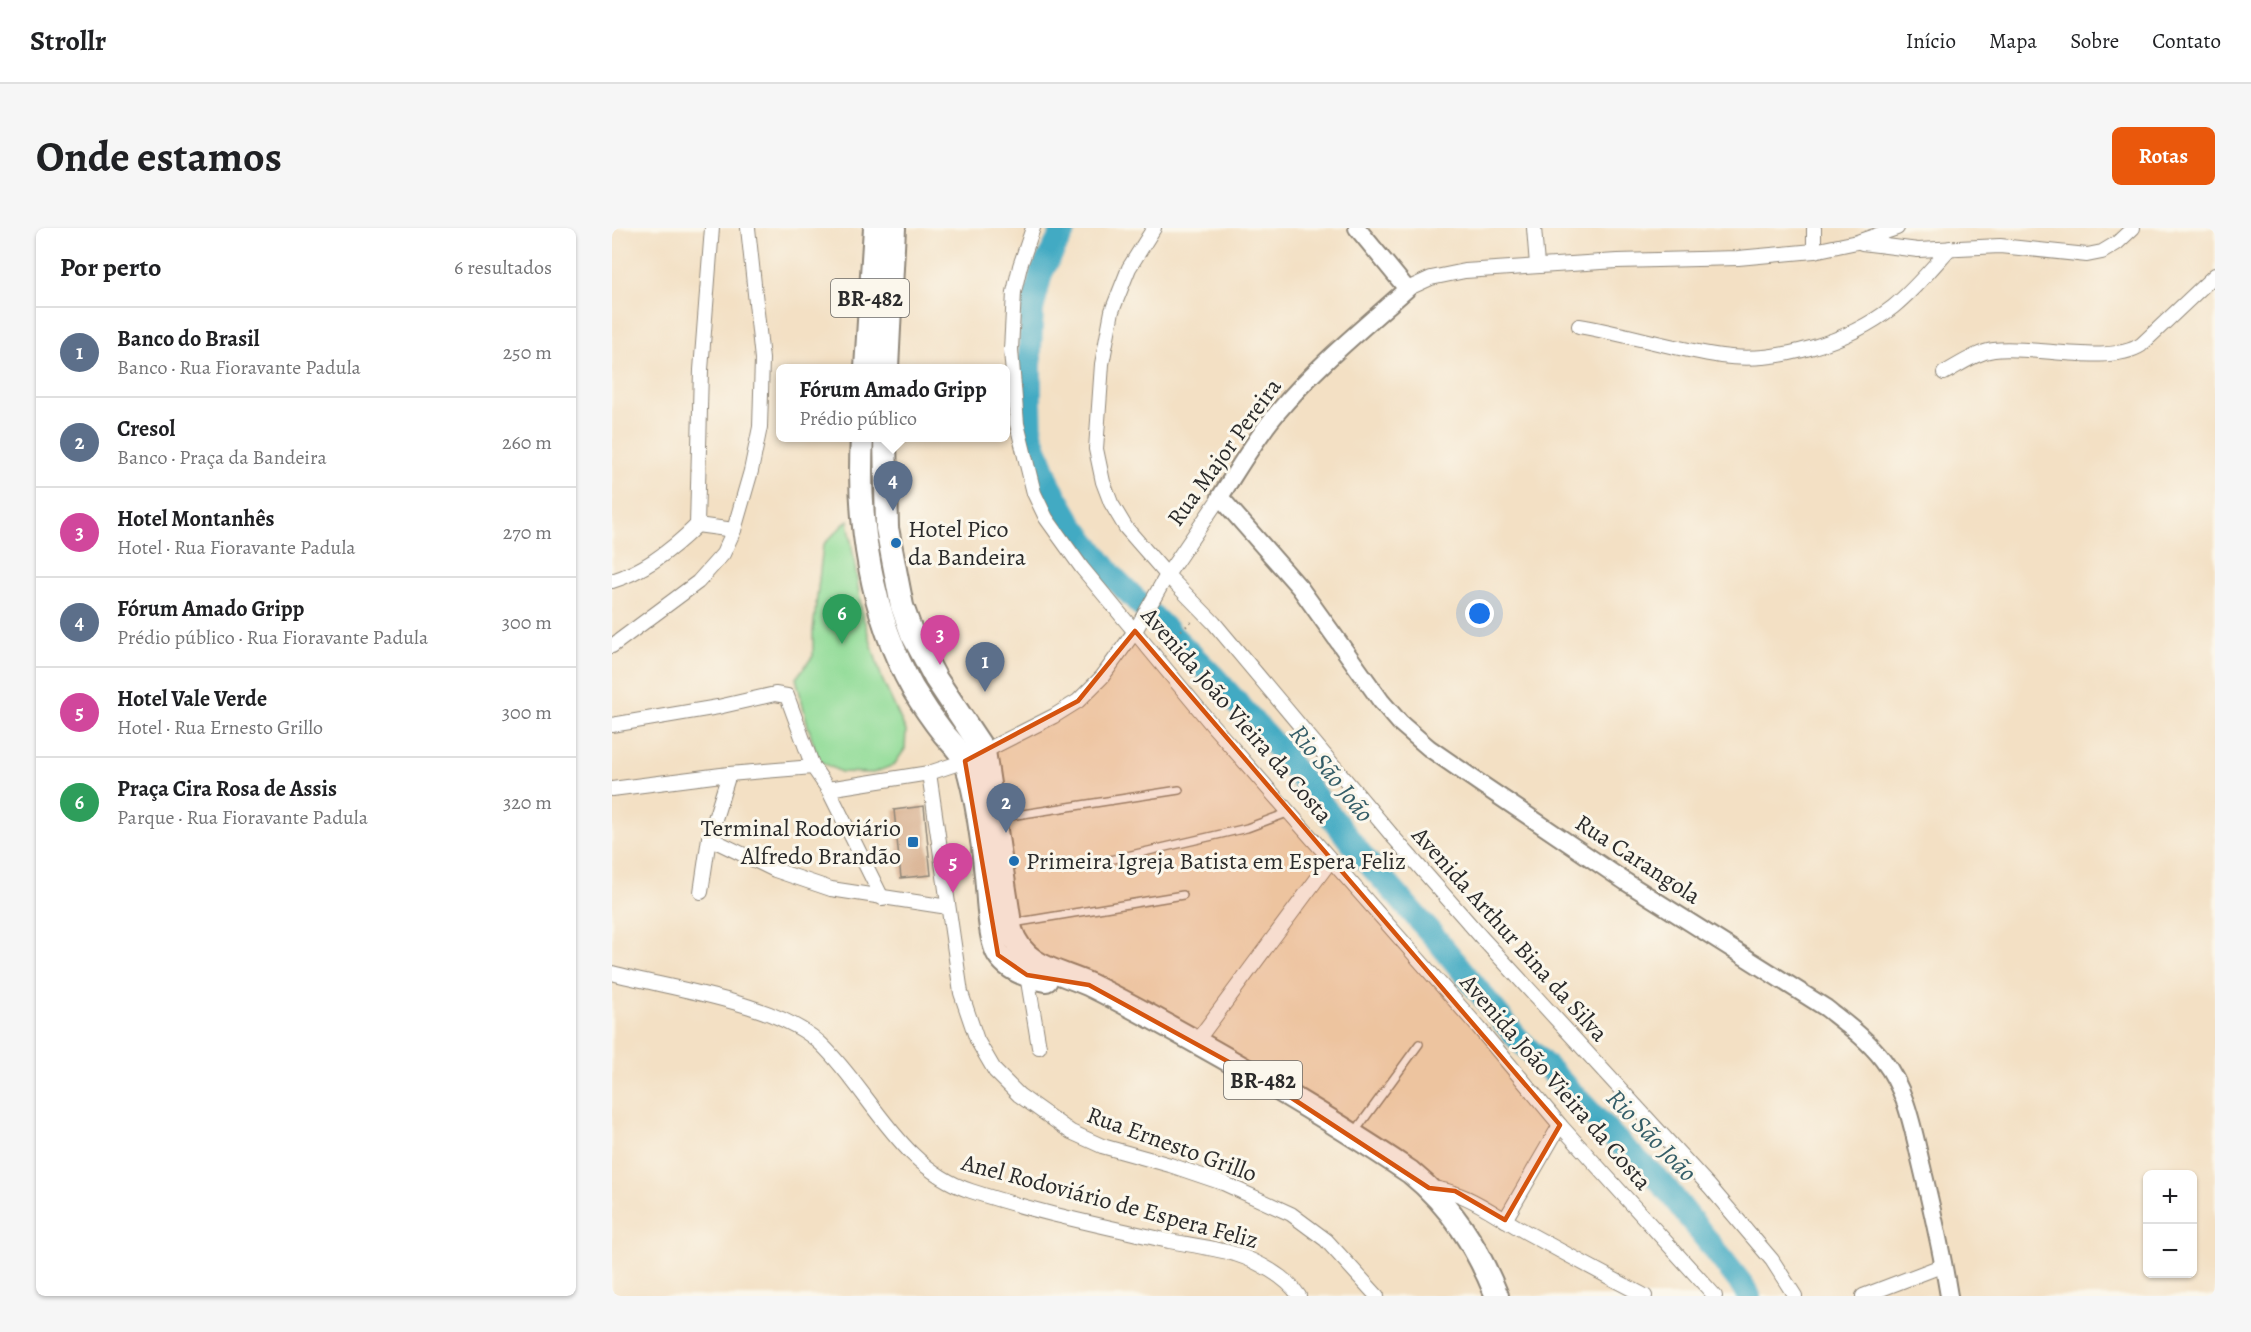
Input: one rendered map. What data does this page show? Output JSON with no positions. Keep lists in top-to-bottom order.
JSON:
{
  "streets": {
    "highway": ["BR-482"],
    "street": [
      "Rua Major Pereira",
      "Avenida João Vieira da Costa",
      "Rua Carangola",
      "Avenida Arthur Bina da Silva",
      "Rua Ernesto Grillo",
      "Anel Rodoviário de Espera Feliz"
    ]
  },
  "crossings": [
    ["BR-482", "Rua Major Pereira"],
    ["Rua Major Pereira", "Avenida João Vieira da Costa"],
    ["Rua Major Pereira", "Rua Carangola"],
    ["Rua Major Pereira", "Avenida Arthur Bina da Silva"]
  ],
  "water": ["Rio São João"],
  "places": {
    "other": ["Hotel Pico da Bandeira", "Primeira Igreja Batista em Espera Feliz"],
    "transit": ["Terminal Rodoviário Alfredo Brandão"]
  },
  "page": {
    "header": "Strollr",
    "nav": [
      "Início",
      "Mapa",
      "Sobre",
      "Contato"
    ],
    "buttons": "Rotas",
    "title": "Onde estamos",
    "heading": ["Por perto", "6 resultados"],
    "list": [
      {
        "mark": "1",
        "name": "Banco do Brasil",
        "note": "Banco · Rua Fioravante Padula",
        "value": "250 m"
      },
      {
        "mark": "2",
        "name": "Cresol",
        "note": "Banco · Praça da Bandeira",
        "value": "260 m"
      },
      {
        "mark": "3",
        "name": "Hotel Montanhês",
        "note": "Hotel · Rua Fioravante Padula",
        "value": "270 m"
      },
      {
        "mark": "4",
        "name": "Fórum Amado Gripp",
        "note": "Prédio público · Rua Fioravante Padula",
        "value": "300 m"
      },
      {
        "mark": "5",
        "name": "Hotel Vale Verde",
        "note": "Hotel · Rua Ernesto Grillo",
        "value": "300 m"
      },
      {
        "mark": "6",
        "name": "Praça Cira Rosa de Assis",
        "note": "Parque · Rua Fioravante Padula",
        "value": "320 m"
      }
    ],
    "popup": ["Fórum Amado Gripp", "Prédio público"],
    "pins": [
      "4",
      "6",
      "3",
      "1",
      "2",
      "5"
    ],
    "map_buttons": ["+", "−"]
  }
}
